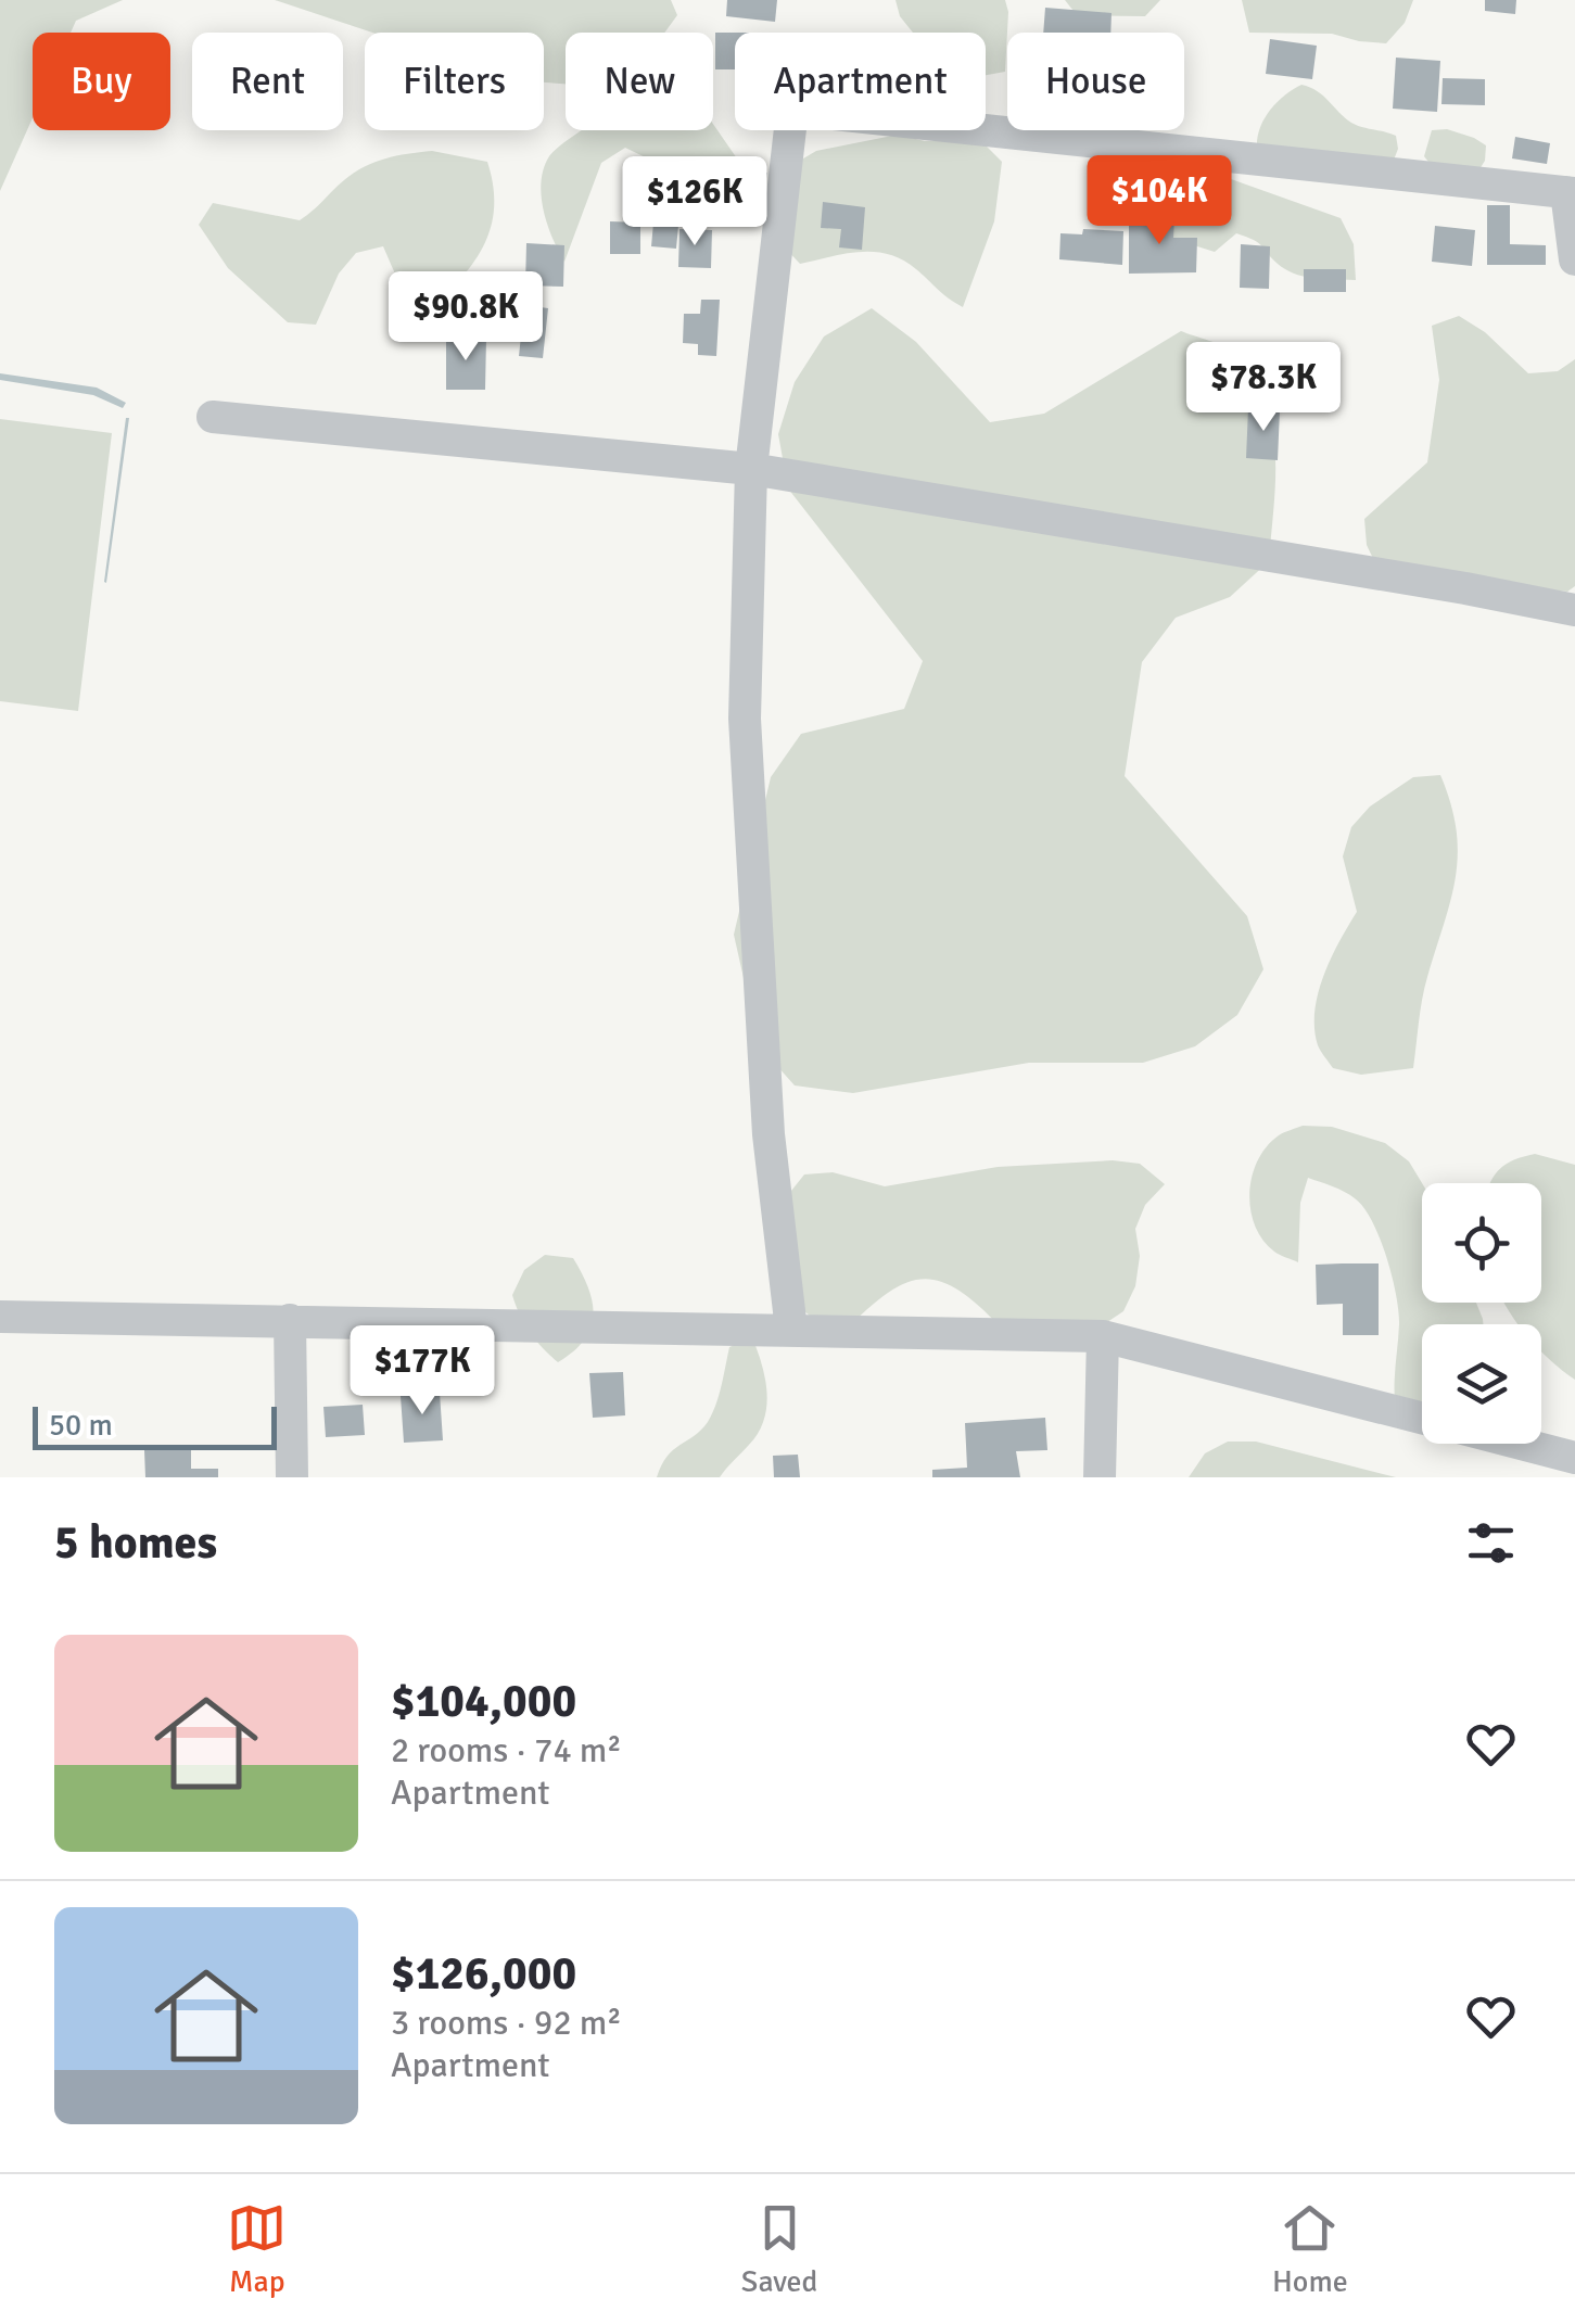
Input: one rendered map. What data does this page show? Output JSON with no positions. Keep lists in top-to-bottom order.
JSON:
{
  "scale_bar": "50 m",
  "page": {
    "chip": [
      "Buy",
      "Rent",
      "Filters",
      "New",
      "Apartment",
      "House"
    ],
    "price": [
      "$104K",
      "$126K",
      "$90.8K",
      "$78.3K",
      "$177K"
    ],
    "scale": "50 m",
    "heading": "5 homes",
    "list": [
      {
        "name": "$104,000",
        "note": "2 rooms · 74 m² · Apartment"
      },
      {
        "name": "$126,000",
        "note": "3 rooms · 92 m² · Apartment"
      }
    ],
    "tabs": ["Map", "Saved", "Home"]
  }
}
